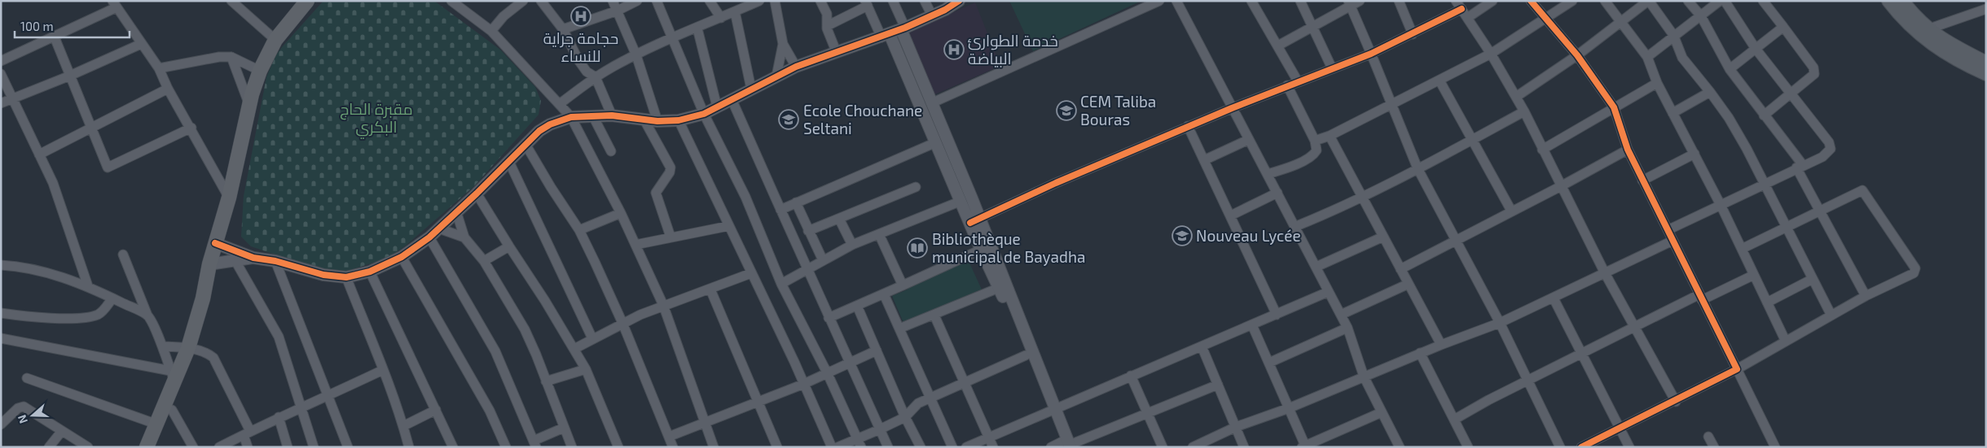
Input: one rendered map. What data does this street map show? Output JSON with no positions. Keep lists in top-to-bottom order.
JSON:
{
  "parks": ["مقبرة الحاج البكري"],
  "places": {
    "hospital": ["حجامة جراية للنساء", "خدمة الطوارئ البياضة"],
    "school or university": ["CEM Taliba Bouras", "Ecole Chouchane Seltani", "Nouveau Lycée"],
    "library": ["Bibliothèque municipal de Bayadha"]
  },
  "scale_bar": "100 m",
  "north": "left"
}
